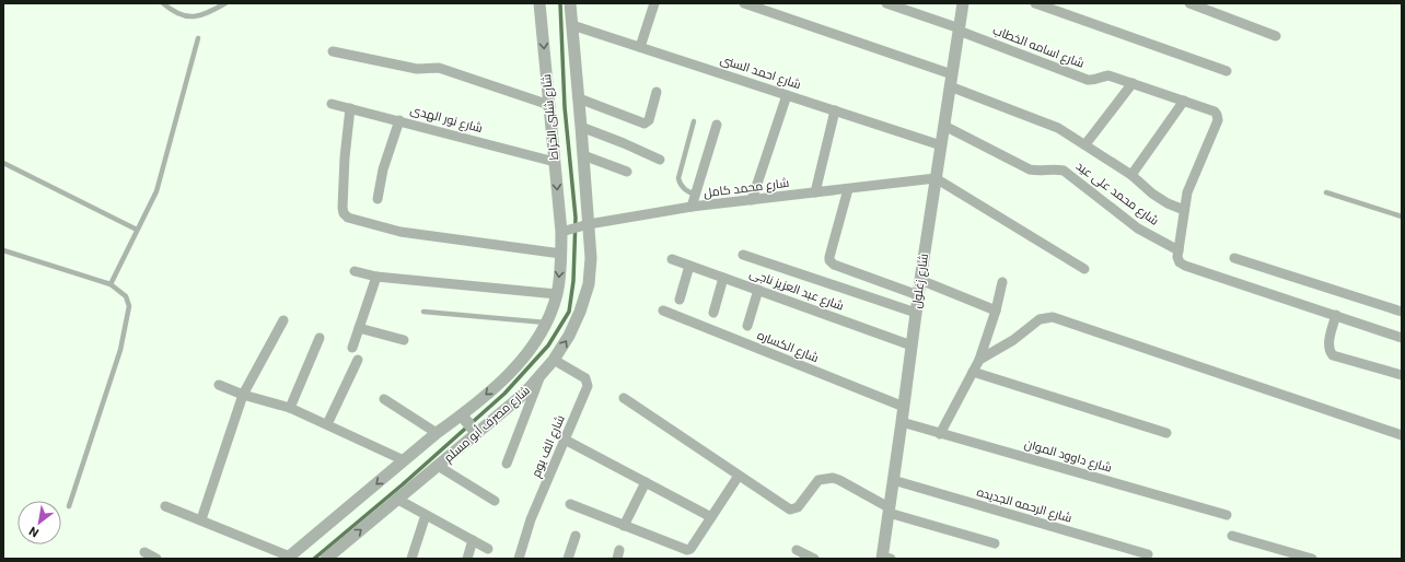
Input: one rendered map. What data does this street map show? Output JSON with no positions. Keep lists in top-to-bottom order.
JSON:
{
  "streets": {
    "street": [
      "شارع اسامه الخطاب",
      "شارع احمد السنى",
      "شارع شلبى الخراط",
      "شارع نور الهدى",
      "شارع محمد كامل",
      "شارع محمد على عيد",
      "شارع زغلول",
      "شارع عبد العزيز ناجى",
      "شارع الكساره",
      "شارع مصرف أبو مسلم",
      "شارع الف يوم",
      "شارع داوود الموان",
      "شارع الرحمه الجديده"
    ]
  },
  "crossings": [
    ["شارع اسامه الخطاب", "شارع زغلول"],
    ["شارع احمد السنى", "شارع زغلول"],
    ["شارع شلبى الخراط", "شارع نور الهدى"],
    ["شارع شلبى الخراط", "شارع محمد كامل"],
    ["شارع شلبى الخراط", "شارع مصرف أبو مسلم"],
    ["شارع محمد كامل", "شارع زغلول"],
    ["شارع محمد كامل", "شارع مصرف أبو مسلم"],
    ["شارع محمد على عيد", "شارع زغلول"],
    ["شارع زغلول", "شارع عبد العزيز ناجى"],
    ["شارع زغلول", "شارع الكساره"],
    ["شارع زغلول", "شارع داوود الموان"],
    ["شارع زغلول", "شارع الرحمه الجديده"],
    ["شارع مصرف أبو مسلم", "شارع الف يوم"]
  ],
  "north": "bottom left"
}
